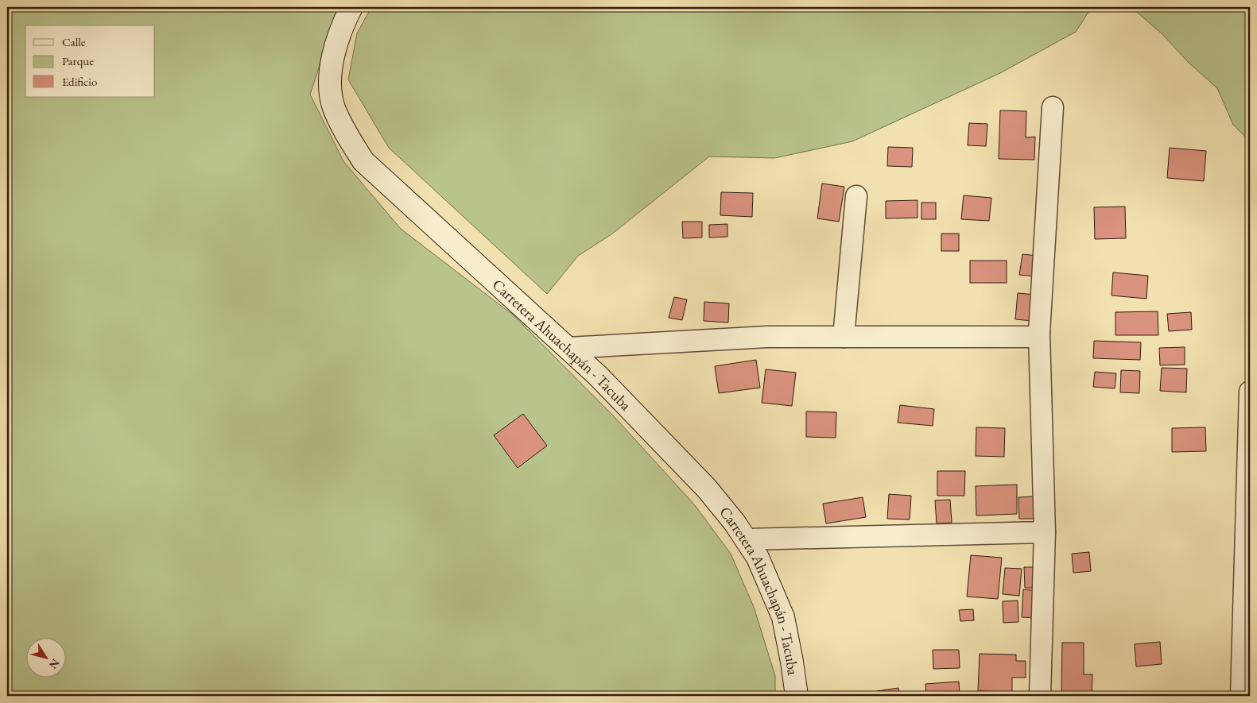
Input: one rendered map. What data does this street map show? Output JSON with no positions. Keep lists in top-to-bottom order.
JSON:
{
  "streets": {
    "street": ["Carretera Ahuachapán - Tacuba"]
  },
  "legend": ["Calle", "Parque", "Edificio"],
  "north": "bottom right"
}
